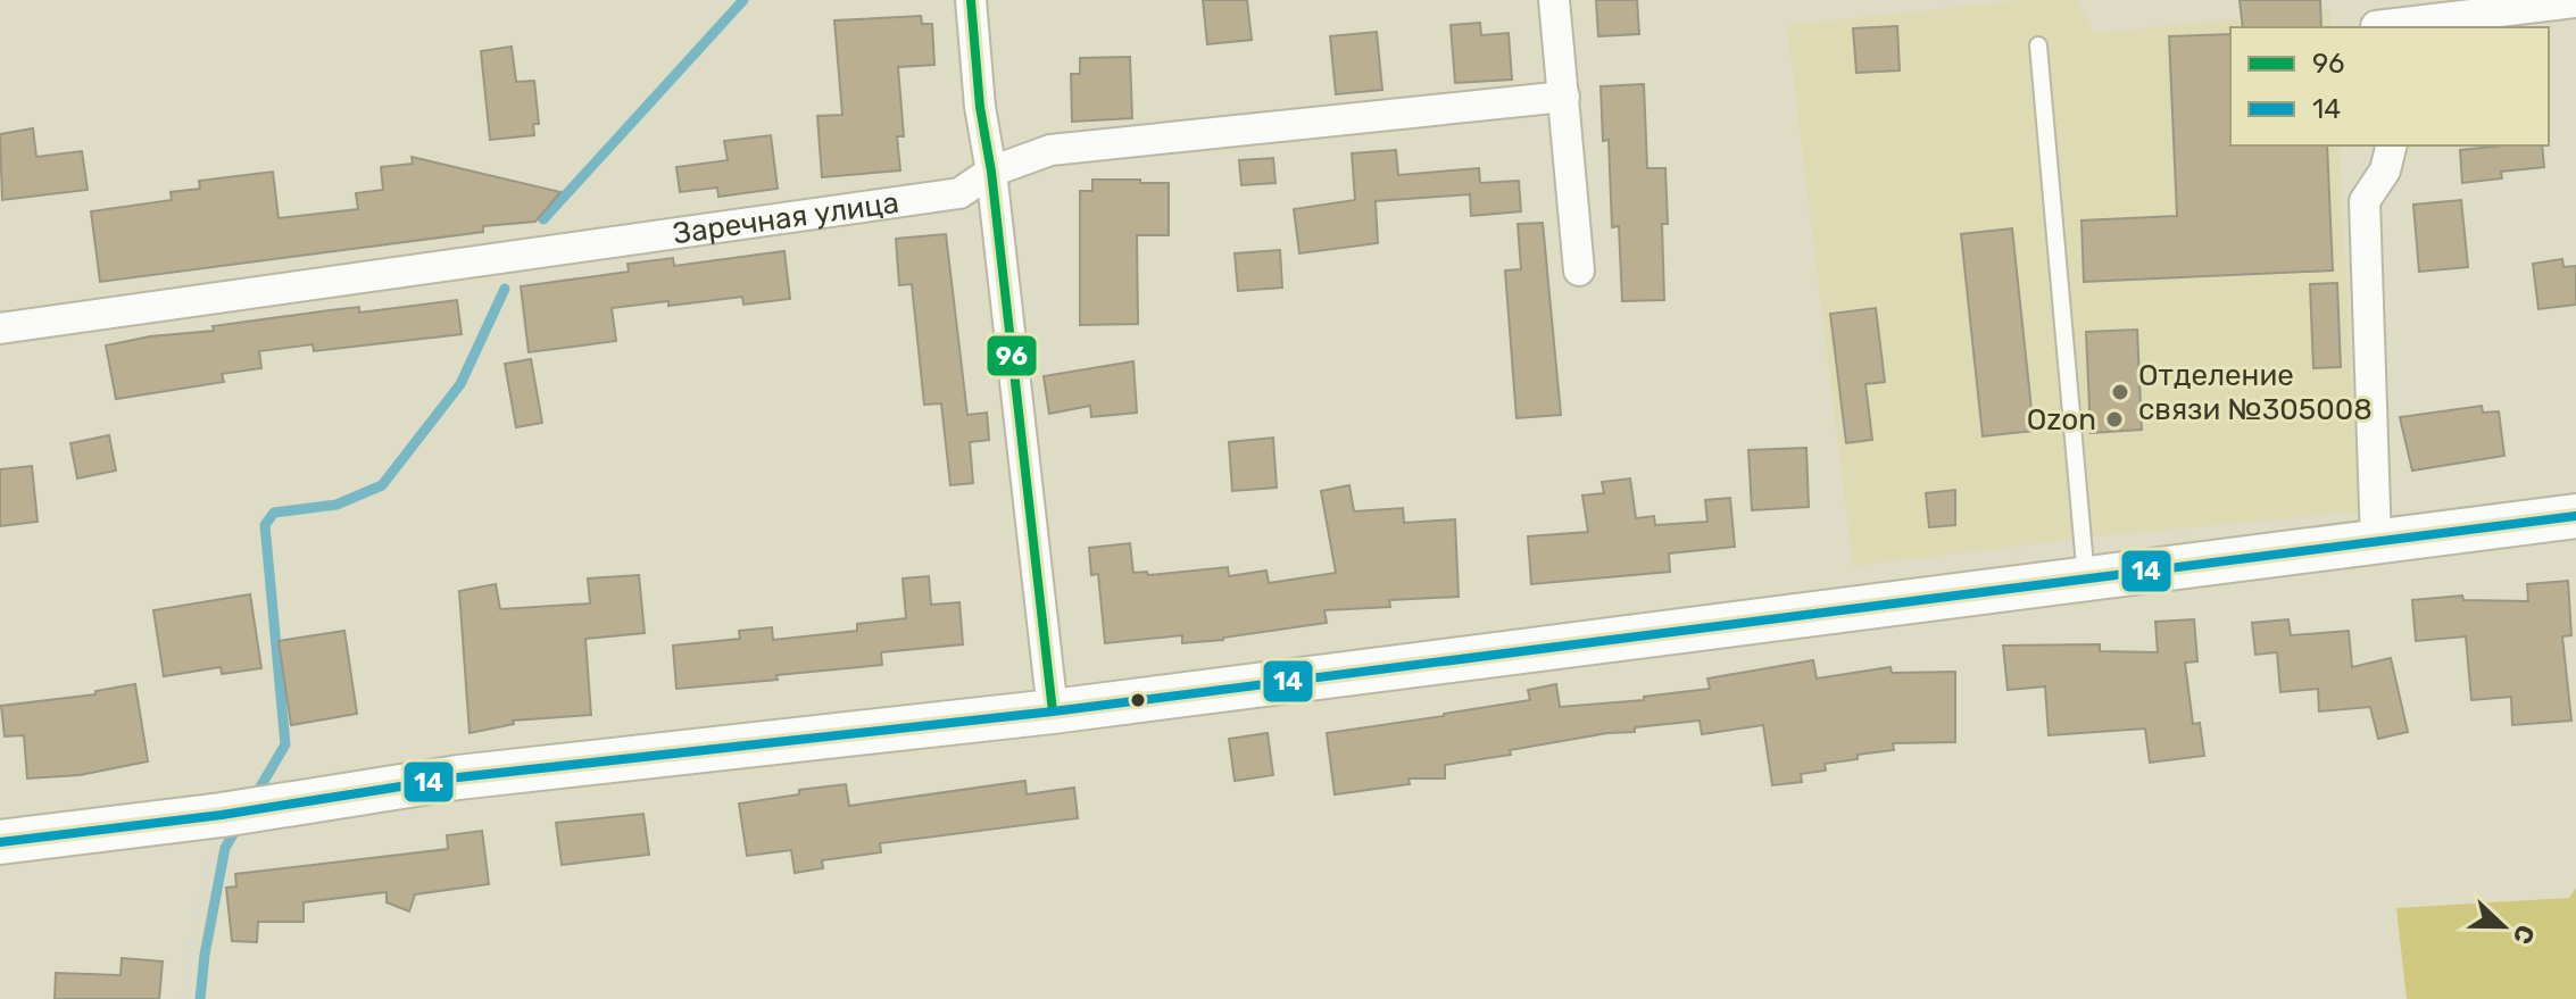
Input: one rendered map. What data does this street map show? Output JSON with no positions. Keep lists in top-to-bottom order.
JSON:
{
  "streets": {
    "street": ["Заречная улица"]
  },
  "places": ["Отделение связи №305008", "Ozon"],
  "lines": ["transit line 96", "transit line 14"],
  "legend": ["96", "14"],
  "north": "right"
}
